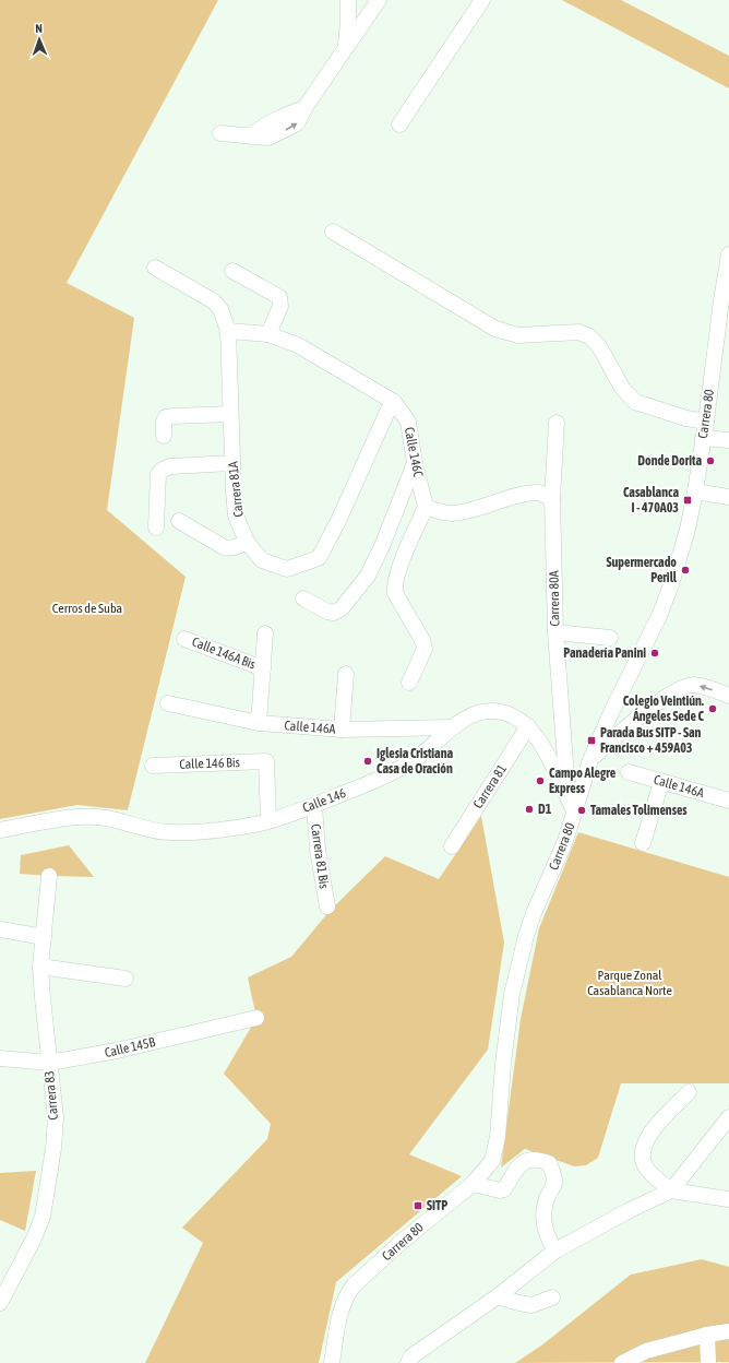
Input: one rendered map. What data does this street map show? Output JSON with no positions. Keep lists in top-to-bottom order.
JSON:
{
  "streets": {
    "street": [
      "Carrera 80",
      "Calle 146C",
      "Carrera 81A",
      "Carrera 80A",
      "Calle 146A Bis",
      "Calle 146A",
      "Calle 146 Bis",
      "Carrera 81",
      "Calle 146",
      "Carrera 81 Bis",
      "Calle 145B",
      "Carrera 83"
    ]
  },
  "crossings": [
    ["Carrera 80", "Carrera 80A"],
    ["Carrera 80", "Calle 146"],
    ["Calle 146C", "Carrera 81A"],
    ["Carrera 80A", "Calle 146"],
    ["Calle 146A", "Calle 146"],
    ["Calle 146 Bis", "Calle 146"],
    ["Carrera 81", "Calle 146"],
    ["Calle 146", "Carrera 81 Bis"],
    ["Calle 145B", "Carrera 83"]
  ],
  "parks": ["Cerros de Suba", "Parque Zonal Casablanca Norte"],
  "places": {
    "other": [
      "Donde Dorita",
      "Supermercado Perill",
      "Panadería Panini",
      "Colegio Veintiún. Ángeles Sede C",
      "Iglesia Cristiana Casa de Oración",
      "Campo Alegre Express",
      "D1",
      "Tamales Tolimenses"
    ],
    "transit": ["Casablanca I - 470A03", "Parada Bus SITP - San Francisco + 459A03", "SITP"]
  },
  "north": "top"
}
